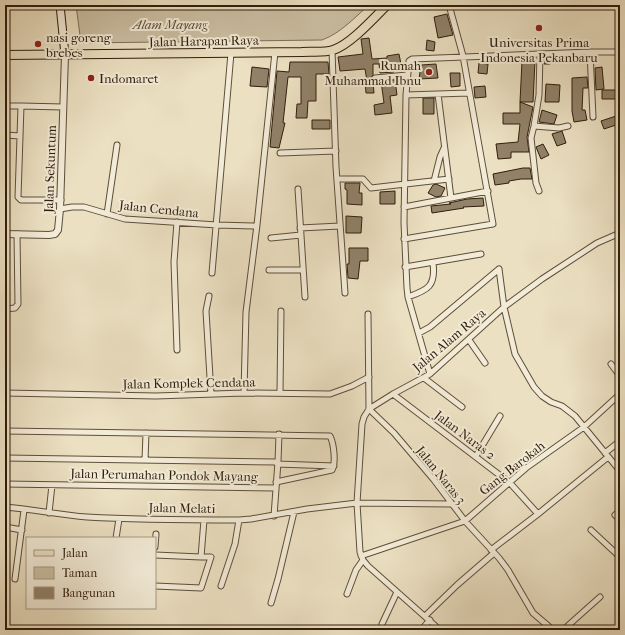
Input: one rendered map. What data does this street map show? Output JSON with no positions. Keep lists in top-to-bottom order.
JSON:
{
  "streets": {
    "main road": ["Jalan Harapan Raya"],
    "street": [
      "Jalan Sekuntum",
      "Jalan Cendana",
      "Jalan Alam Raya",
      "Jalan Komplek Cendana",
      "Jalan Naras 2",
      "Gang Barokah",
      "Jalan Perumahan Pondok Mayang",
      "Jalan Naras 3",
      "Jalan Melati"
    ]
  },
  "crossings": [
    ["Jalan Harapan Raya", "Jalan Sekuntum"],
    ["Jalan Sekuntum", "Jalan Cendana"],
    ["Jalan Alam Raya", "Jalan Naras 2"],
    ["Jalan Alam Raya", "Jalan Naras 3"],
    ["Jalan Naras 2", "Gang Barokah"],
    ["Gang Barokah", "Jalan Naras 3"],
    ["Jalan Perumahan Pondok Mayang", "Jalan Melati"],
    ["Jalan Naras 3", "Jalan Melati"]
  ],
  "parks": ["Alam Mayang"],
  "places": [
    "Universitas Prima Indonesia Pekanbaru",
    "nasi goreng brebes",
    "Rumah Muhammad Ibnu",
    "Indomaret"
  ],
  "legend": ["Jalan", "Taman", "Bangunan"]
}
